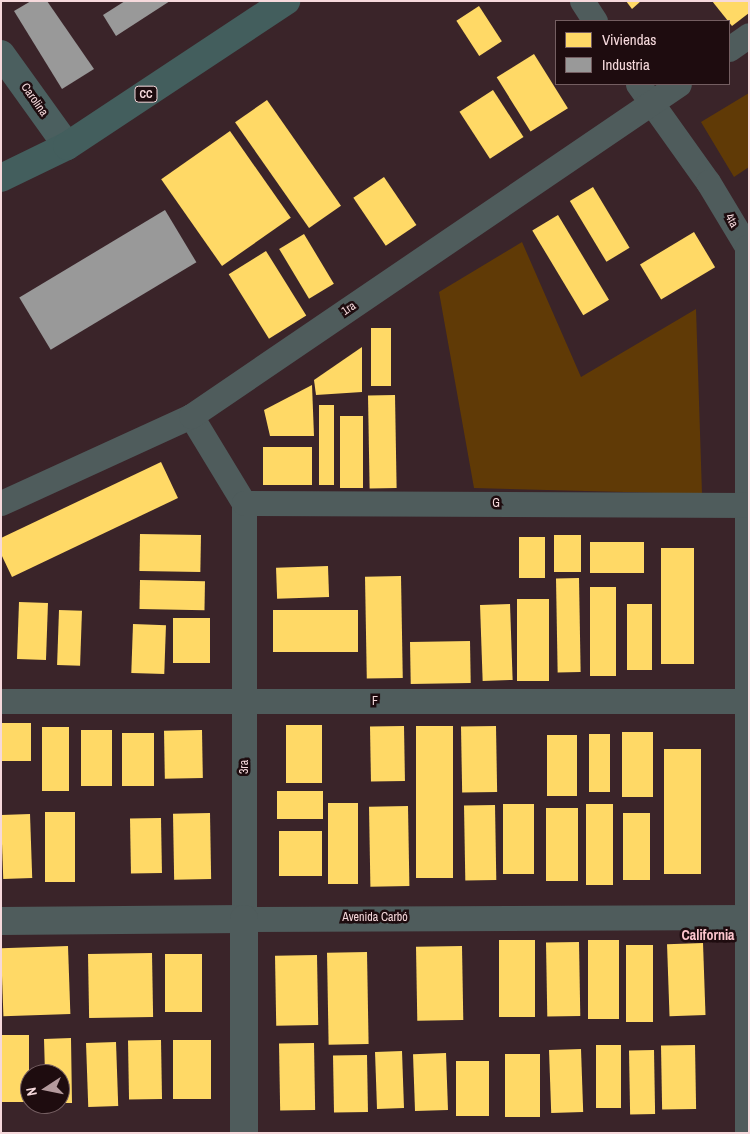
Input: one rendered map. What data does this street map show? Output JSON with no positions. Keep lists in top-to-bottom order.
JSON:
{
  "streets": {
    "main road": ["CC", "Carolina"],
    "street": [
      "4ta",
      "1ra",
      "G",
      "F",
      "3ra",
      "Avenida Carbó"
    ]
  },
  "crossings": [
    ["CC", "Carolina"],
    ["4ta", "1ra"],
    ["4ta", "G"],
    ["4ta", "F"],
    ["4ta", "Avenida Carbó"],
    ["G", "3ra"],
    ["F", "3ra"],
    ["3ra", "Avenida Carbó"]
  ],
  "districts": ["California"],
  "legend": ["Viviendas", "Industria"],
  "north": "left"
}
